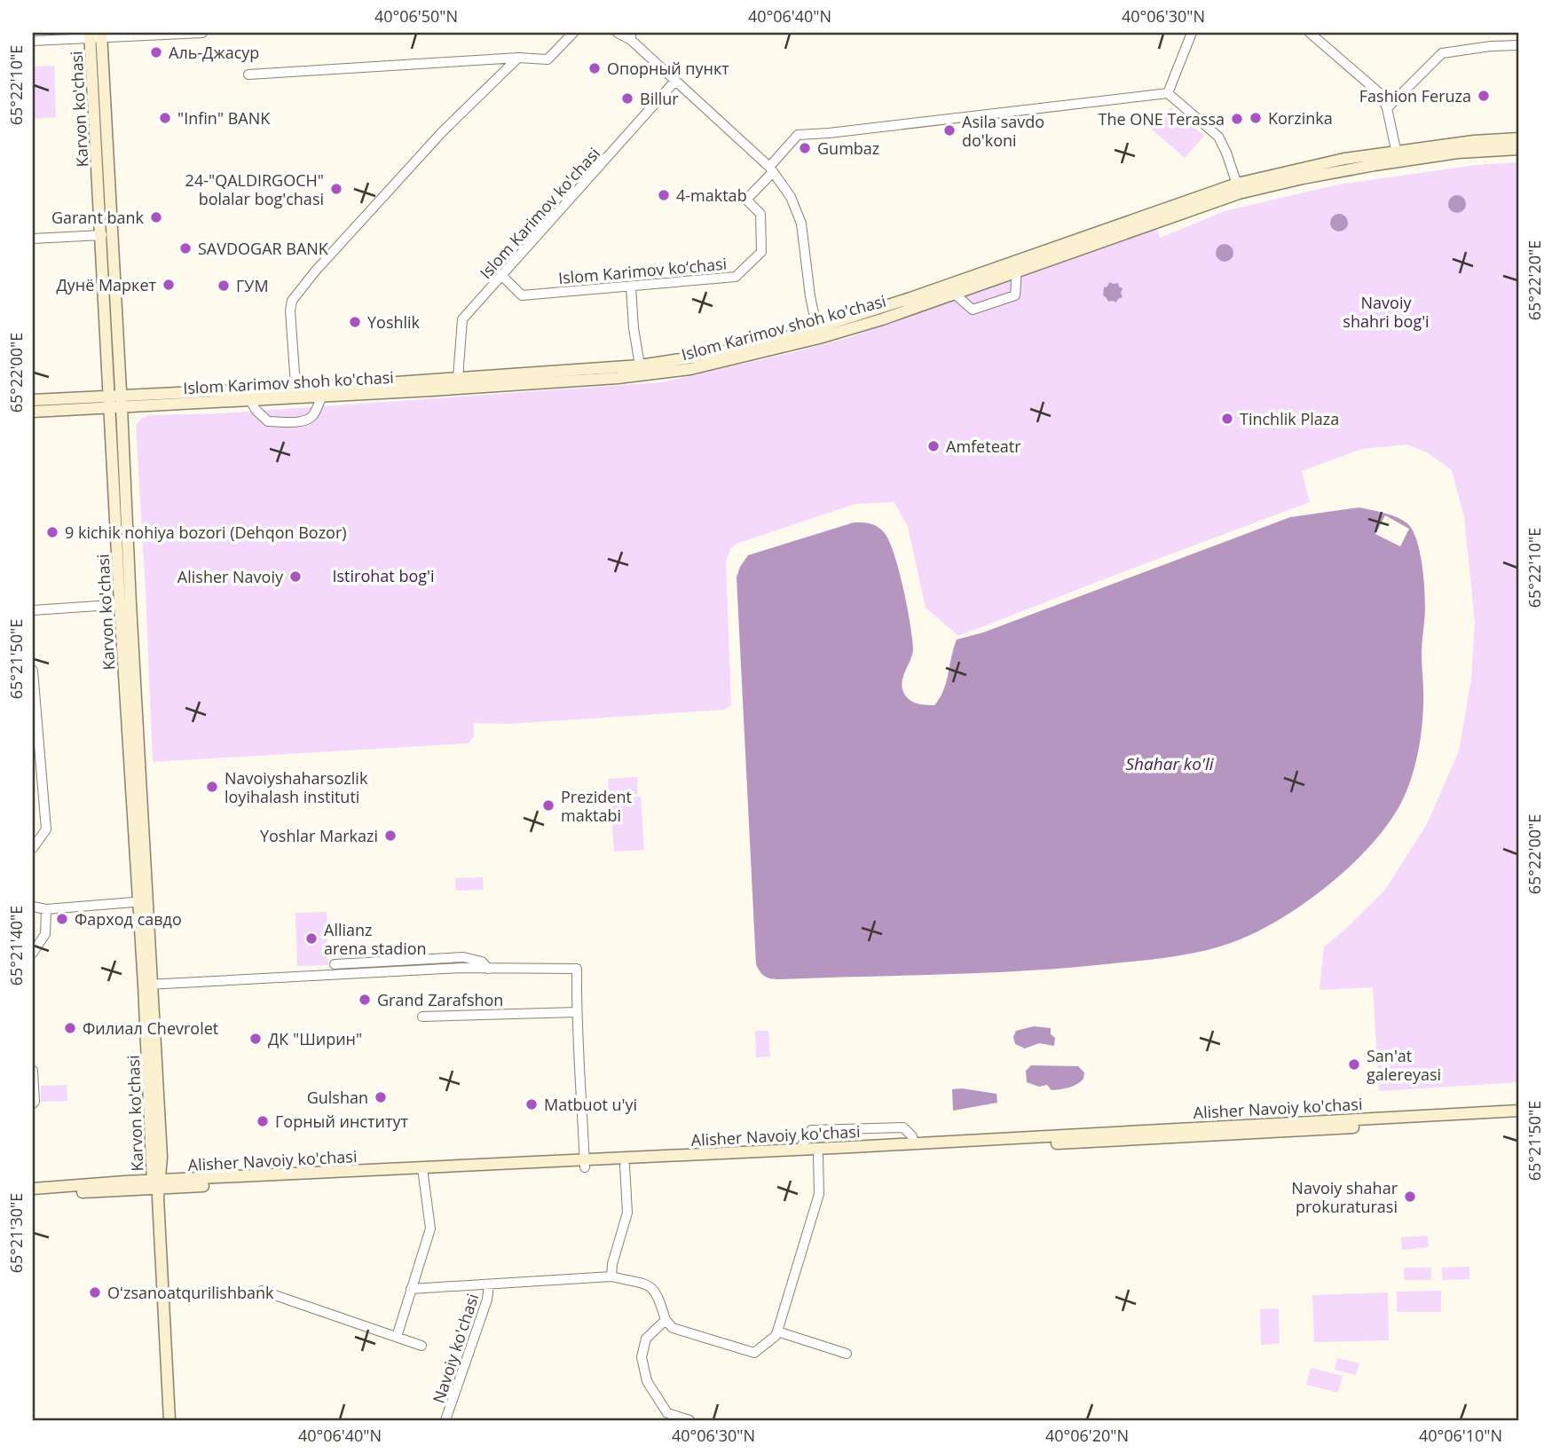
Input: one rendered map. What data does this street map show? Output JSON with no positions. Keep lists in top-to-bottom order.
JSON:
{
  "streets": {
    "main road": ["Karvon ko'chasi", "Islom Karimov shoh ko'chasi", "Alisher Navoiy ko'chasi"],
    "street": ["Islom Karimov ko'chasi", "Islom Karimov ko‘chasi", "Navoiy ko'chasi"]
  },
  "crossings": [
    ["Karvon ko'chasi", "Islom Karimov shoh ko'chasi"],
    ["Karvon ko'chasi", "Alisher Navoiy ko'chasi"],
    ["Islom Karimov ko'chasi", "Islom Karimov ko‘chasi"],
    ["Islom Karimov ko'chasi", "Islom Karimov shoh ko'chasi"]
  ],
  "water": ["Shahar ko'li"],
  "parks": ["Navoiy shahri bog'i", "Istirohat bog'i"],
  "places": [
    "Аль-Джасур",
    "Опорный пункт",
    "Fashion Feruza",
    "Billur",
    "\"Infin\" BANK",
    "Korzinka",
    "The ONE Terassa",
    "Asila savdo do'koni",
    "Gumbaz",
    "24-\"QALDIRGOCH\" bolalar bog'chasi",
    "4-maktab",
    "Garant bank",
    "SAVDOGAR BANK",
    "Дунё Маркет",
    "ГУМ",
    "Yoshlik",
    "Tinchlik Plaza",
    "Amfeteatr",
    "9 kichik nohiya bozori (Dehqon Bozor)",
    "Alisher Navoiy",
    "Navoiyshaharsozlik loyihalash instituti",
    "Prezident maktabi",
    "Yoshlar Markazi",
    "Фарход савдо",
    "Allianz arena stadion",
    "Grand Zarafshon",
    "Филиал Chevrolet",
    "ДК \"Ширин\"",
    "San'at galereyasi",
    "Gulshan",
    "Matbuot u'yi",
    "Горный институт",
    "Navoiy shahar prokuraturasi",
    "Oʻzsanoatqurilishbank"
  ],
  "coordinates": [
    "40°06'50\"N",
    "40°06'40\"N",
    "40°06'30\"N",
    "65°22'10\"E",
    "65°22'20\"E",
    "65°22'00\"E",
    "65°21'50\"E",
    "65°21'40\"E",
    "65°21'30\"E",
    "40°06'20\"N",
    "40°06'10\"N"
  ]
}
